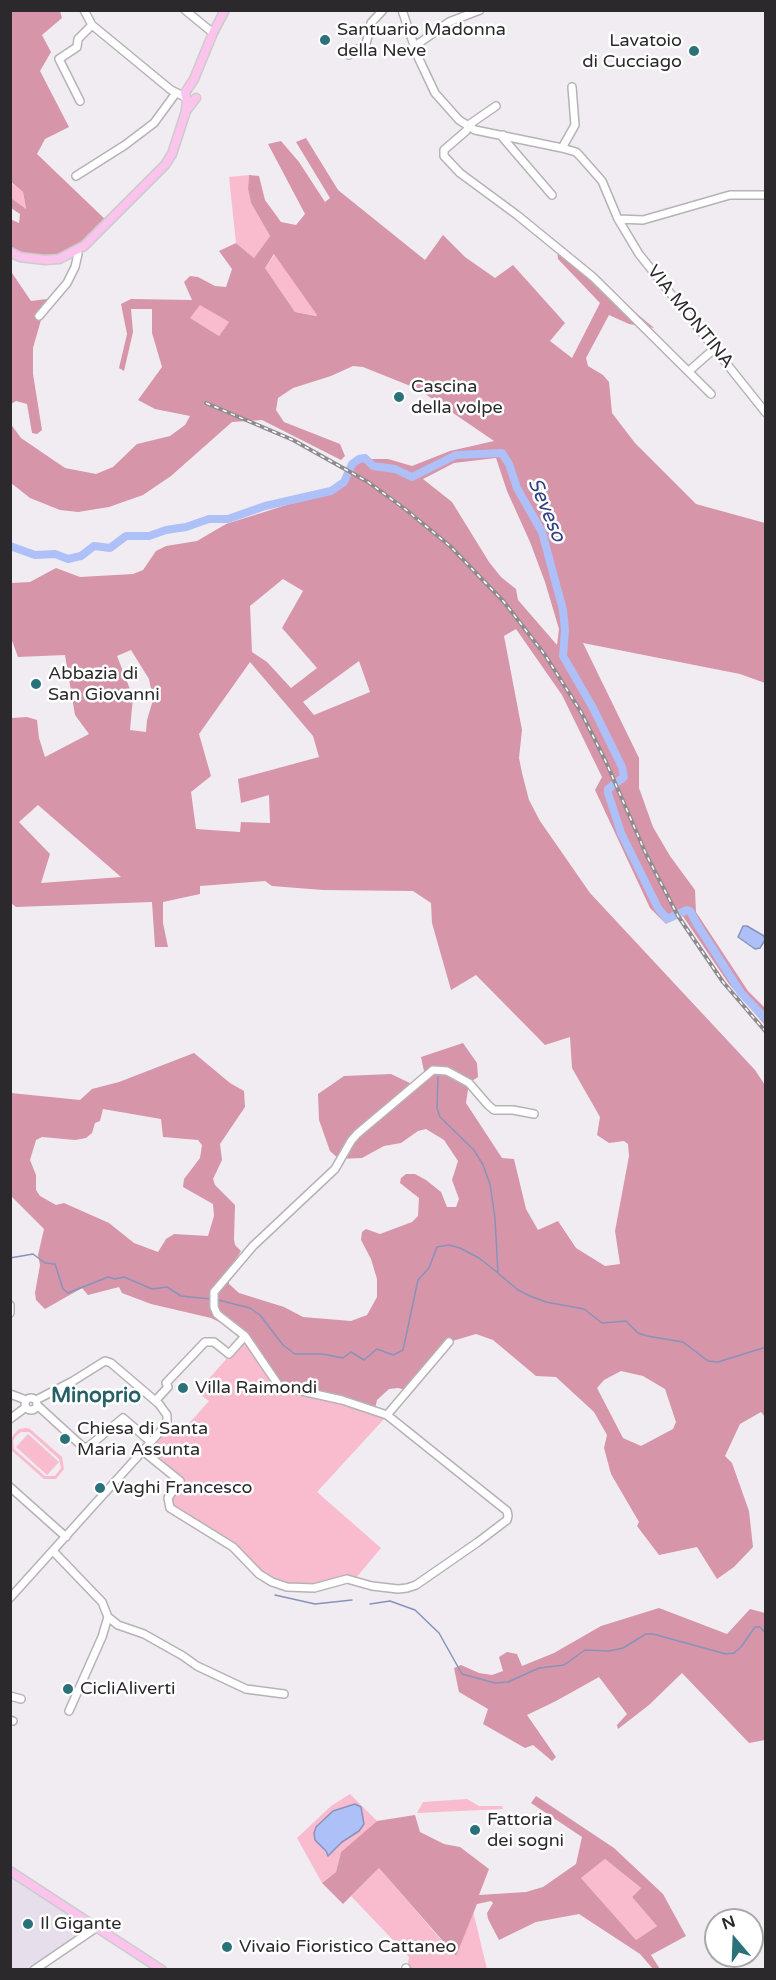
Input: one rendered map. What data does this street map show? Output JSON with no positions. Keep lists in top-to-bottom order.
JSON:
{
  "streets": {
    "street": ["VIA MONTINA"]
  },
  "districts": ["Minoprio"],
  "water": ["Seveso"],
  "places": [
    "Santuario Madonna della Neve",
    "Lavatoio di Cucciago",
    "Cascina della volpe",
    "Abbazia di San Giovanni",
    "Villa Raimondi",
    "Chiesa di Santa Maria Assunta",
    "Vaghi Francesco",
    "CicliAliverti",
    "Fattoria dei sogni",
    "Il Gigante",
    "Vivaio Fioristico Cattaneo"
  ],
  "north": "top"
}
